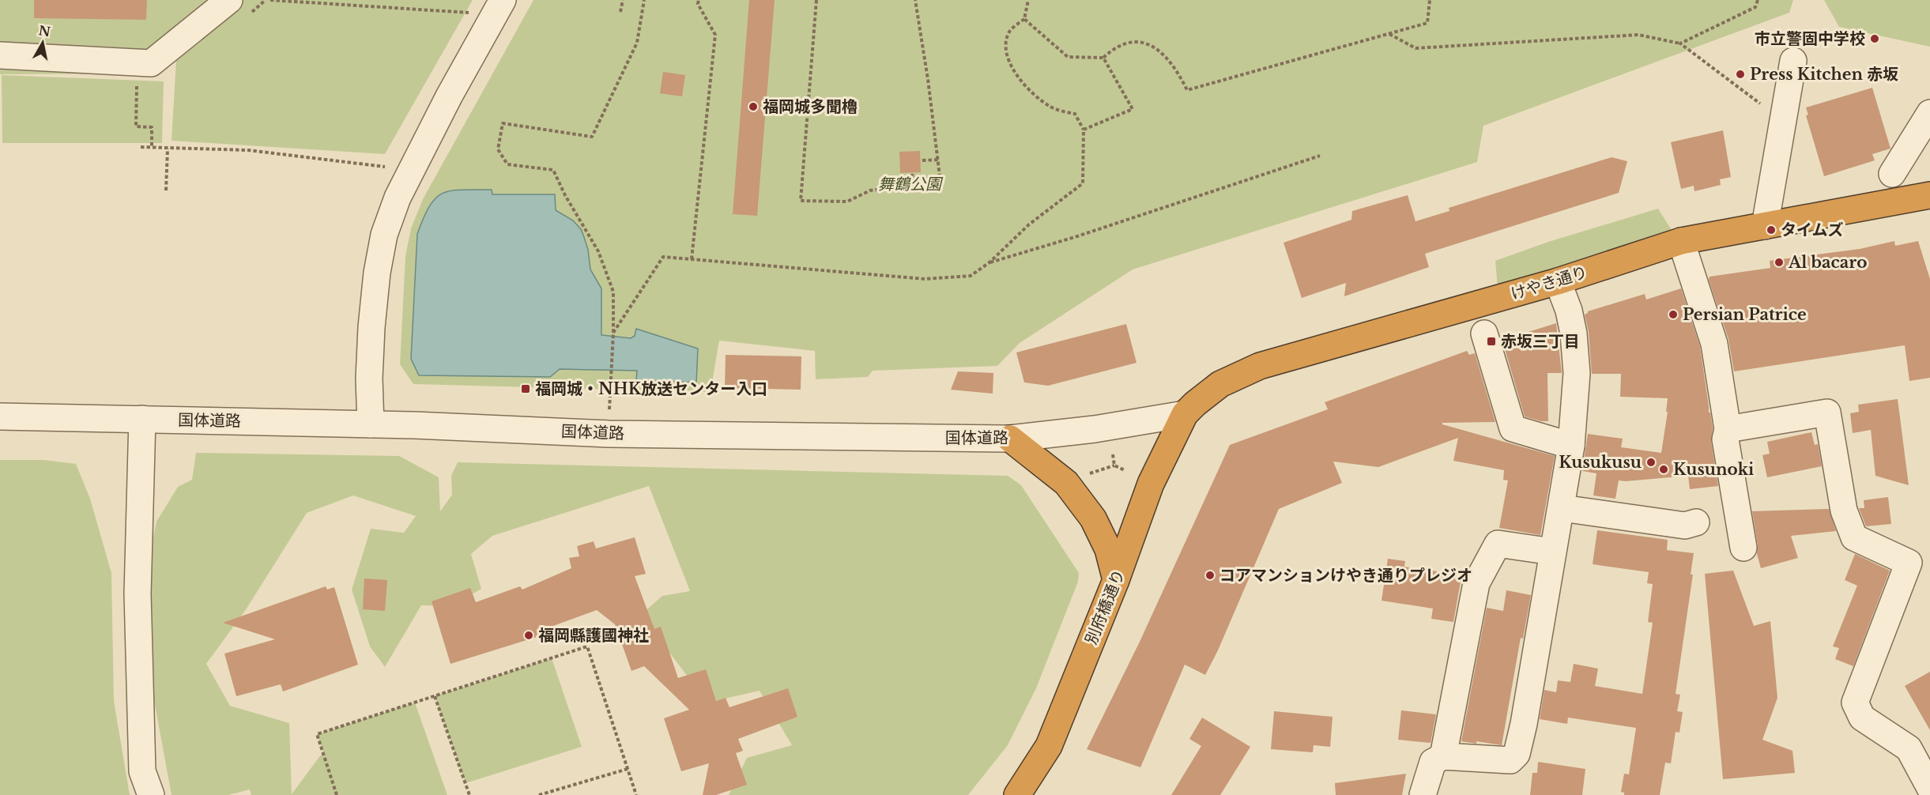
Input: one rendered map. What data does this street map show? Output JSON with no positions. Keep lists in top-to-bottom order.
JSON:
{
  "streets": {
    "highway": ["けやき通り", "別府橋通り"],
    "street": ["国体道路"]
  },
  "crossings": [
    ["けやき通り", "国体道路"],
    ["けやき通り", "別府橋通り"],
    ["国体道路", "別府橋通り"]
  ],
  "parks": ["舞鶴公園"],
  "places": {
    "other": [
      "市立警固中学校",
      "Press Kitchen 赤坂",
      "福岡城多聞櫓",
      "タイムズ",
      "Al bacaro",
      "Persian Patrice",
      "Kusukusu",
      "Kusunoki",
      "コアマンションけやき通りプレジオ",
      "福岡縣護國神社"
    ],
    "transit": ["赤坂三丁目", "福岡城・NHK放送センター入口"]
  },
  "north": "top"
}
